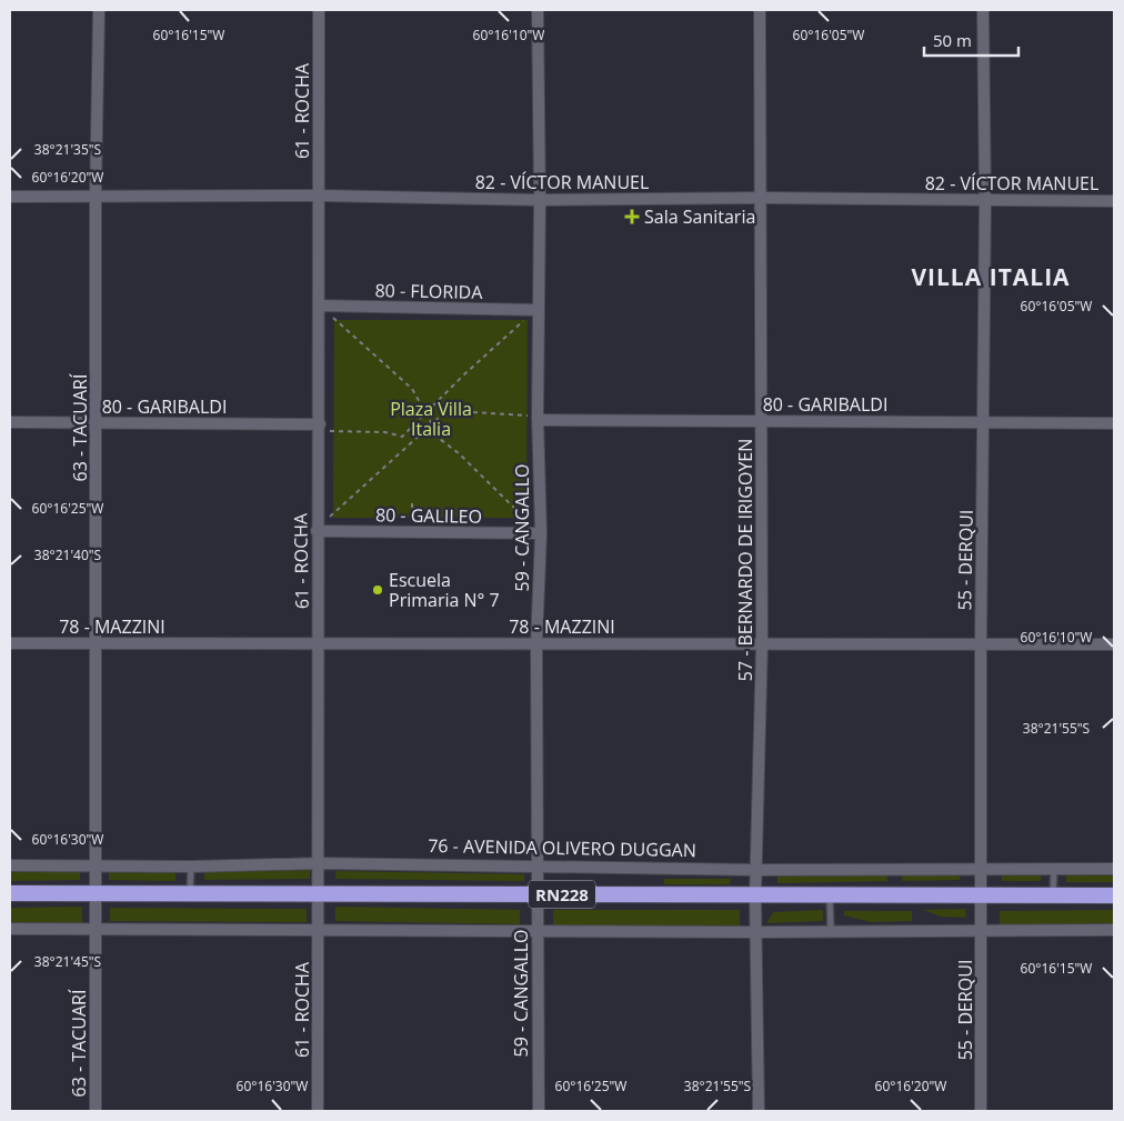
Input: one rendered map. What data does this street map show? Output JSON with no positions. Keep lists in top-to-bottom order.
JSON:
{
  "streets": {
    "highway": ["RN228"],
    "street": [
      "61 - ROCHA",
      "82 - VÍCTOR MANUEL",
      "80 - FLORIDA",
      "80 - GARIBALDI",
      "63 - TACUARÍ",
      "80 - GALILEO",
      "59 - CANGALLO",
      "57 - BERNARDO DE IRIGOYEN",
      "55 - DERQUI",
      "78 - MAZZINI",
      "76 - AVENIDA OLIVERO DUGGAN"
    ]
  },
  "crossings": [
    ["61 - ROCHA", "82 - VÍCTOR MANUEL"],
    ["61 - ROCHA", "80 - FLORIDA"],
    ["61 - ROCHA", "80 - GARIBALDI"],
    ["61 - ROCHA", "80 - GALILEO"],
    ["61 - ROCHA", "78 - MAZZINI"],
    ["61 - ROCHA", "76 - AVENIDA OLIVERO DUGGAN"],
    ["61 - ROCHA", "RN228"],
    ["82 - VÍCTOR MANUEL", "63 - TACUARÍ"],
    ["82 - VÍCTOR MANUEL", "59 - CANGALLO"],
    ["82 - VÍCTOR MANUEL", "57 - BERNARDO DE IRIGOYEN"],
    ["82 - VÍCTOR MANUEL", "55 - DERQUI"],
    ["80 - FLORIDA", "59 - CANGALLO"],
    ["80 - GARIBALDI", "63 - TACUARÍ"],
    ["80 - GARIBALDI", "59 - CANGALLO"],
    ["80 - GARIBALDI", "57 - BERNARDO DE IRIGOYEN"],
    ["80 - GARIBALDI", "55 - DERQUI"],
    ["63 - TACUARÍ", "78 - MAZZINI"],
    ["63 - TACUARÍ", "76 - AVENIDA OLIVERO DUGGAN"],
    ["63 - TACUARÍ", "RN228"],
    ["80 - GALILEO", "59 - CANGALLO"],
    ["59 - CANGALLO", "78 - MAZZINI"],
    ["59 - CANGALLO", "76 - AVENIDA OLIVERO DUGGAN"],
    ["59 - CANGALLO", "RN228"],
    ["57 - BERNARDO DE IRIGOYEN", "78 - MAZZINI"],
    ["57 - BERNARDO DE IRIGOYEN", "76 - AVENIDA OLIVERO DUGGAN"],
    ["57 - BERNARDO DE IRIGOYEN", "RN228"],
    ["55 - DERQUI", "78 - MAZZINI"],
    ["55 - DERQUI", "76 - AVENIDA OLIVERO DUGGAN"],
    ["55 - DERQUI", "RN228"]
  ],
  "districts": ["VILLA ITALIA"],
  "parks": ["Plaza Villa Italia"],
  "places": {
    "health": ["Sala Sanitaria"],
    "other": ["Escuela Primaria N° 7"]
  },
  "scale_bar": "50 m",
  "coordinates": [
    "60°16'15\"W",
    "60°16'10\"W",
    "60°16'05\"W",
    "38°21'35\"S",
    "60°16'20\"W",
    "60°16'25\"W",
    "38°21'40\"S",
    "38°21'55\"S",
    "60°16'30\"W",
    "38°21'45\"S"
  ]
}
